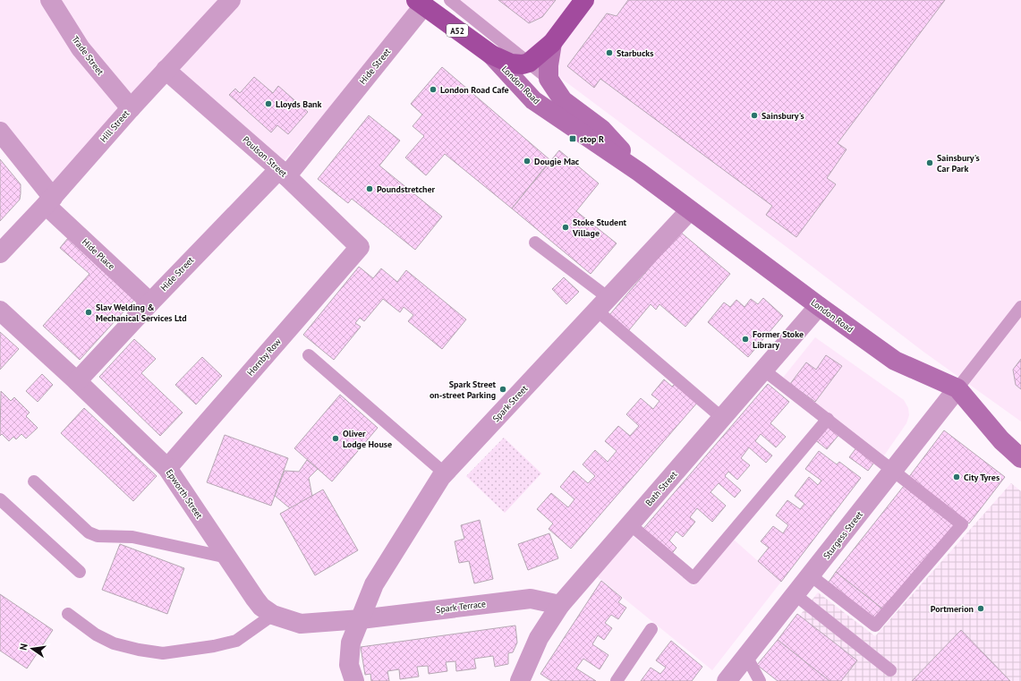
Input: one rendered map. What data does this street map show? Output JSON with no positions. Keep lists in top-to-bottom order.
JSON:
{
  "streets": {
    "main road": ["A52", "London Road"],
    "street": [
      "Trade Street",
      "Hide Street",
      "Hill Street",
      "Poulson Street",
      "Hide Place",
      "Hornby Row",
      "Spark Street",
      "Bath Street",
      "Epworth Street",
      "Sturgess Street",
      "Spark Terrace"
    ]
  },
  "crossings": [
    ["A52", "London Road"],
    ["Trade Street", "Hill Street"],
    ["Hide Street", "London Road"],
    ["Hide Street", "Poulson Street"],
    ["Hide Street", "Hide Place"],
    ["Hide Street", "Epworth Street"],
    ["London Road", "Spark Street"],
    ["London Road", "Bath Street"],
    ["London Road", "Sturgess Street"],
    ["Hill Street", "Poulson Street"],
    ["Hill Street", "Hide Place"],
    ["Poulson Street", "Hornby Row"],
    ["Hornby Row", "Epworth Street"],
    ["Spark Street", "Epworth Street"],
    ["Spark Street", "Spark Terrace"],
    ["Bath Street", "Spark Terrace"],
    ["Epworth Street", "Spark Terrace"]
  ],
  "places": {
    "other": [
      "Starbucks",
      "London Road Cafe",
      "Lloyds Bank",
      "Sainsbury's",
      "Dougie Mac",
      "Sainsbury's Car Park",
      "Poundstretcher",
      "Stoke Student Village",
      "Slav Welding & Mechanical Services Ltd",
      "Former Stoke Library",
      "Spark Street on-street Parking",
      "Oliver Lodge House",
      "City Tyres",
      "Portmerion"
    ],
    "transit": ["stop R"]
  },
  "north": "left"
}
